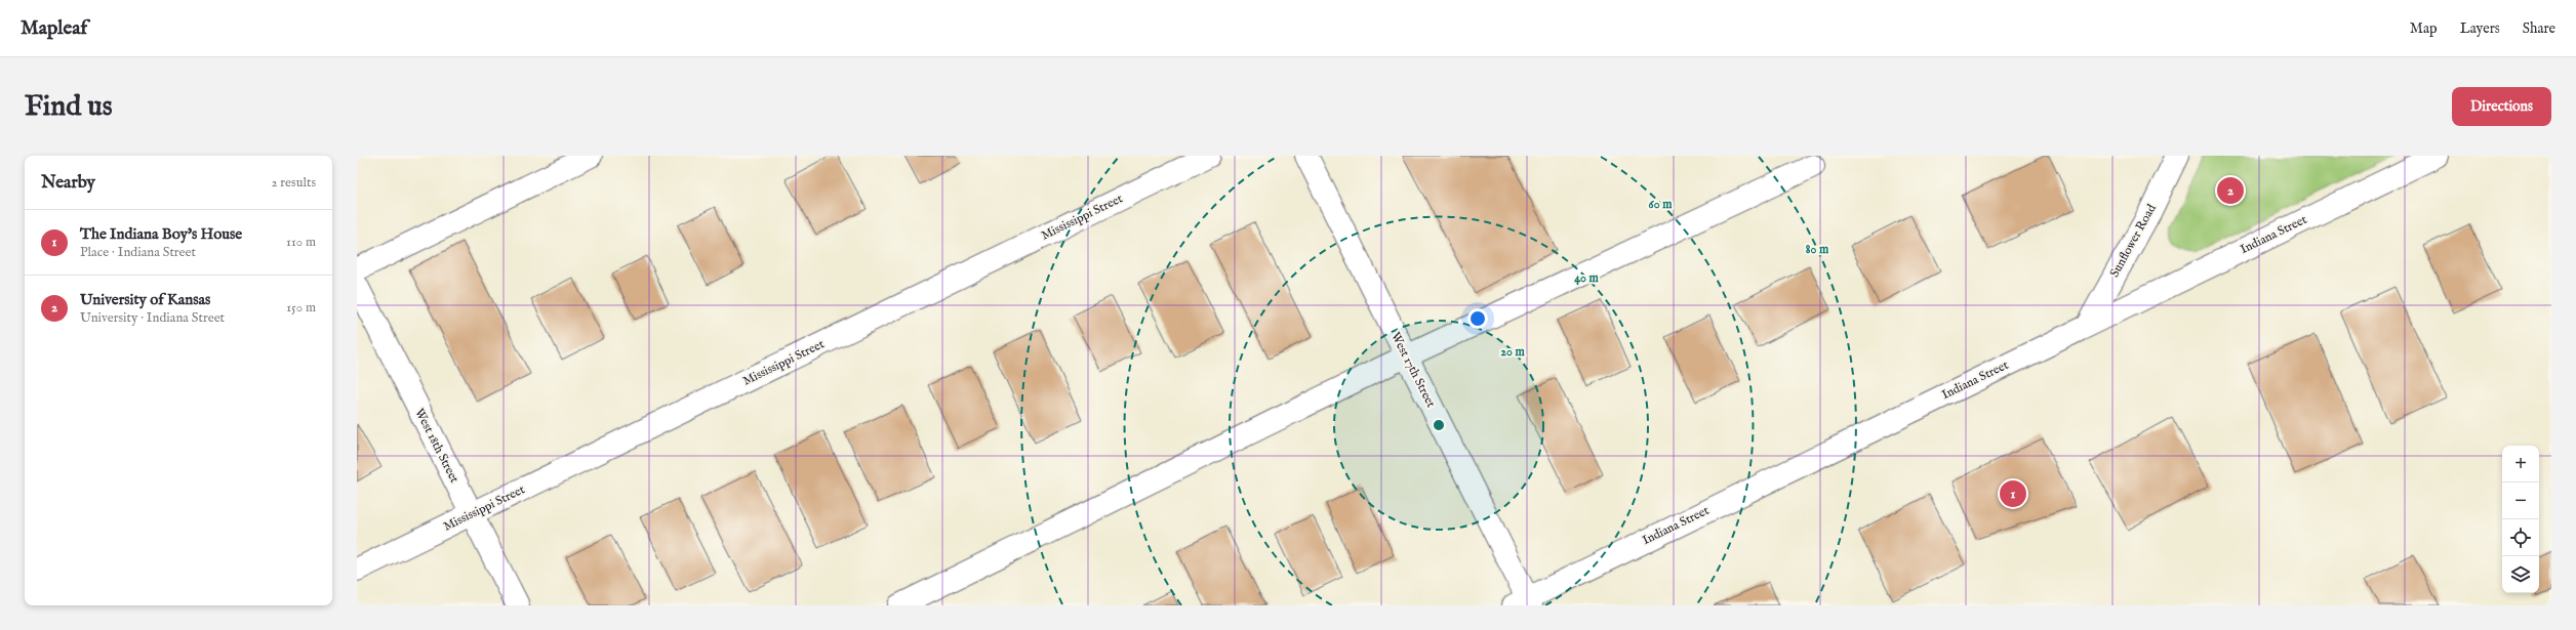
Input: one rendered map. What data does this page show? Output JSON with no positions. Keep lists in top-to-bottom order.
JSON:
{
  "streets": {
    "street": [
      "Mississippi Street",
      "Indiana Street",
      "Sunflower Road",
      "West 17th Street",
      "West 18th Street"
    ]
  },
  "crossings": [
    ["Mississippi Street", "West 18th Street"],
    ["Indiana Street", "Sunflower Road"],
    ["Indiana Street", "West 17th Street"]
  ],
  "page": {
    "header": "Mapleaf",
    "nav": ["Map", "Layers", "Share"],
    "buttons": "Directions",
    "title": "Find us",
    "heading": ["Nearby", "2 results"],
    "pins": ["2", "1"],
    "list": [
      {
        "mark": "1",
        "name": "The Indiana Boy's House",
        "note": "Place · Indiana Street",
        "value": "110 m"
      },
      {
        "mark": "2",
        "name": "University of Kansas",
        "note": "University · Indiana Street",
        "value": "150 m"
      }
    ],
    "map_buttons": ["+", "−"]
  },
  "rings": [
    "60 m",
    "80 m",
    "40 m",
    "20 m"
  ]
}
